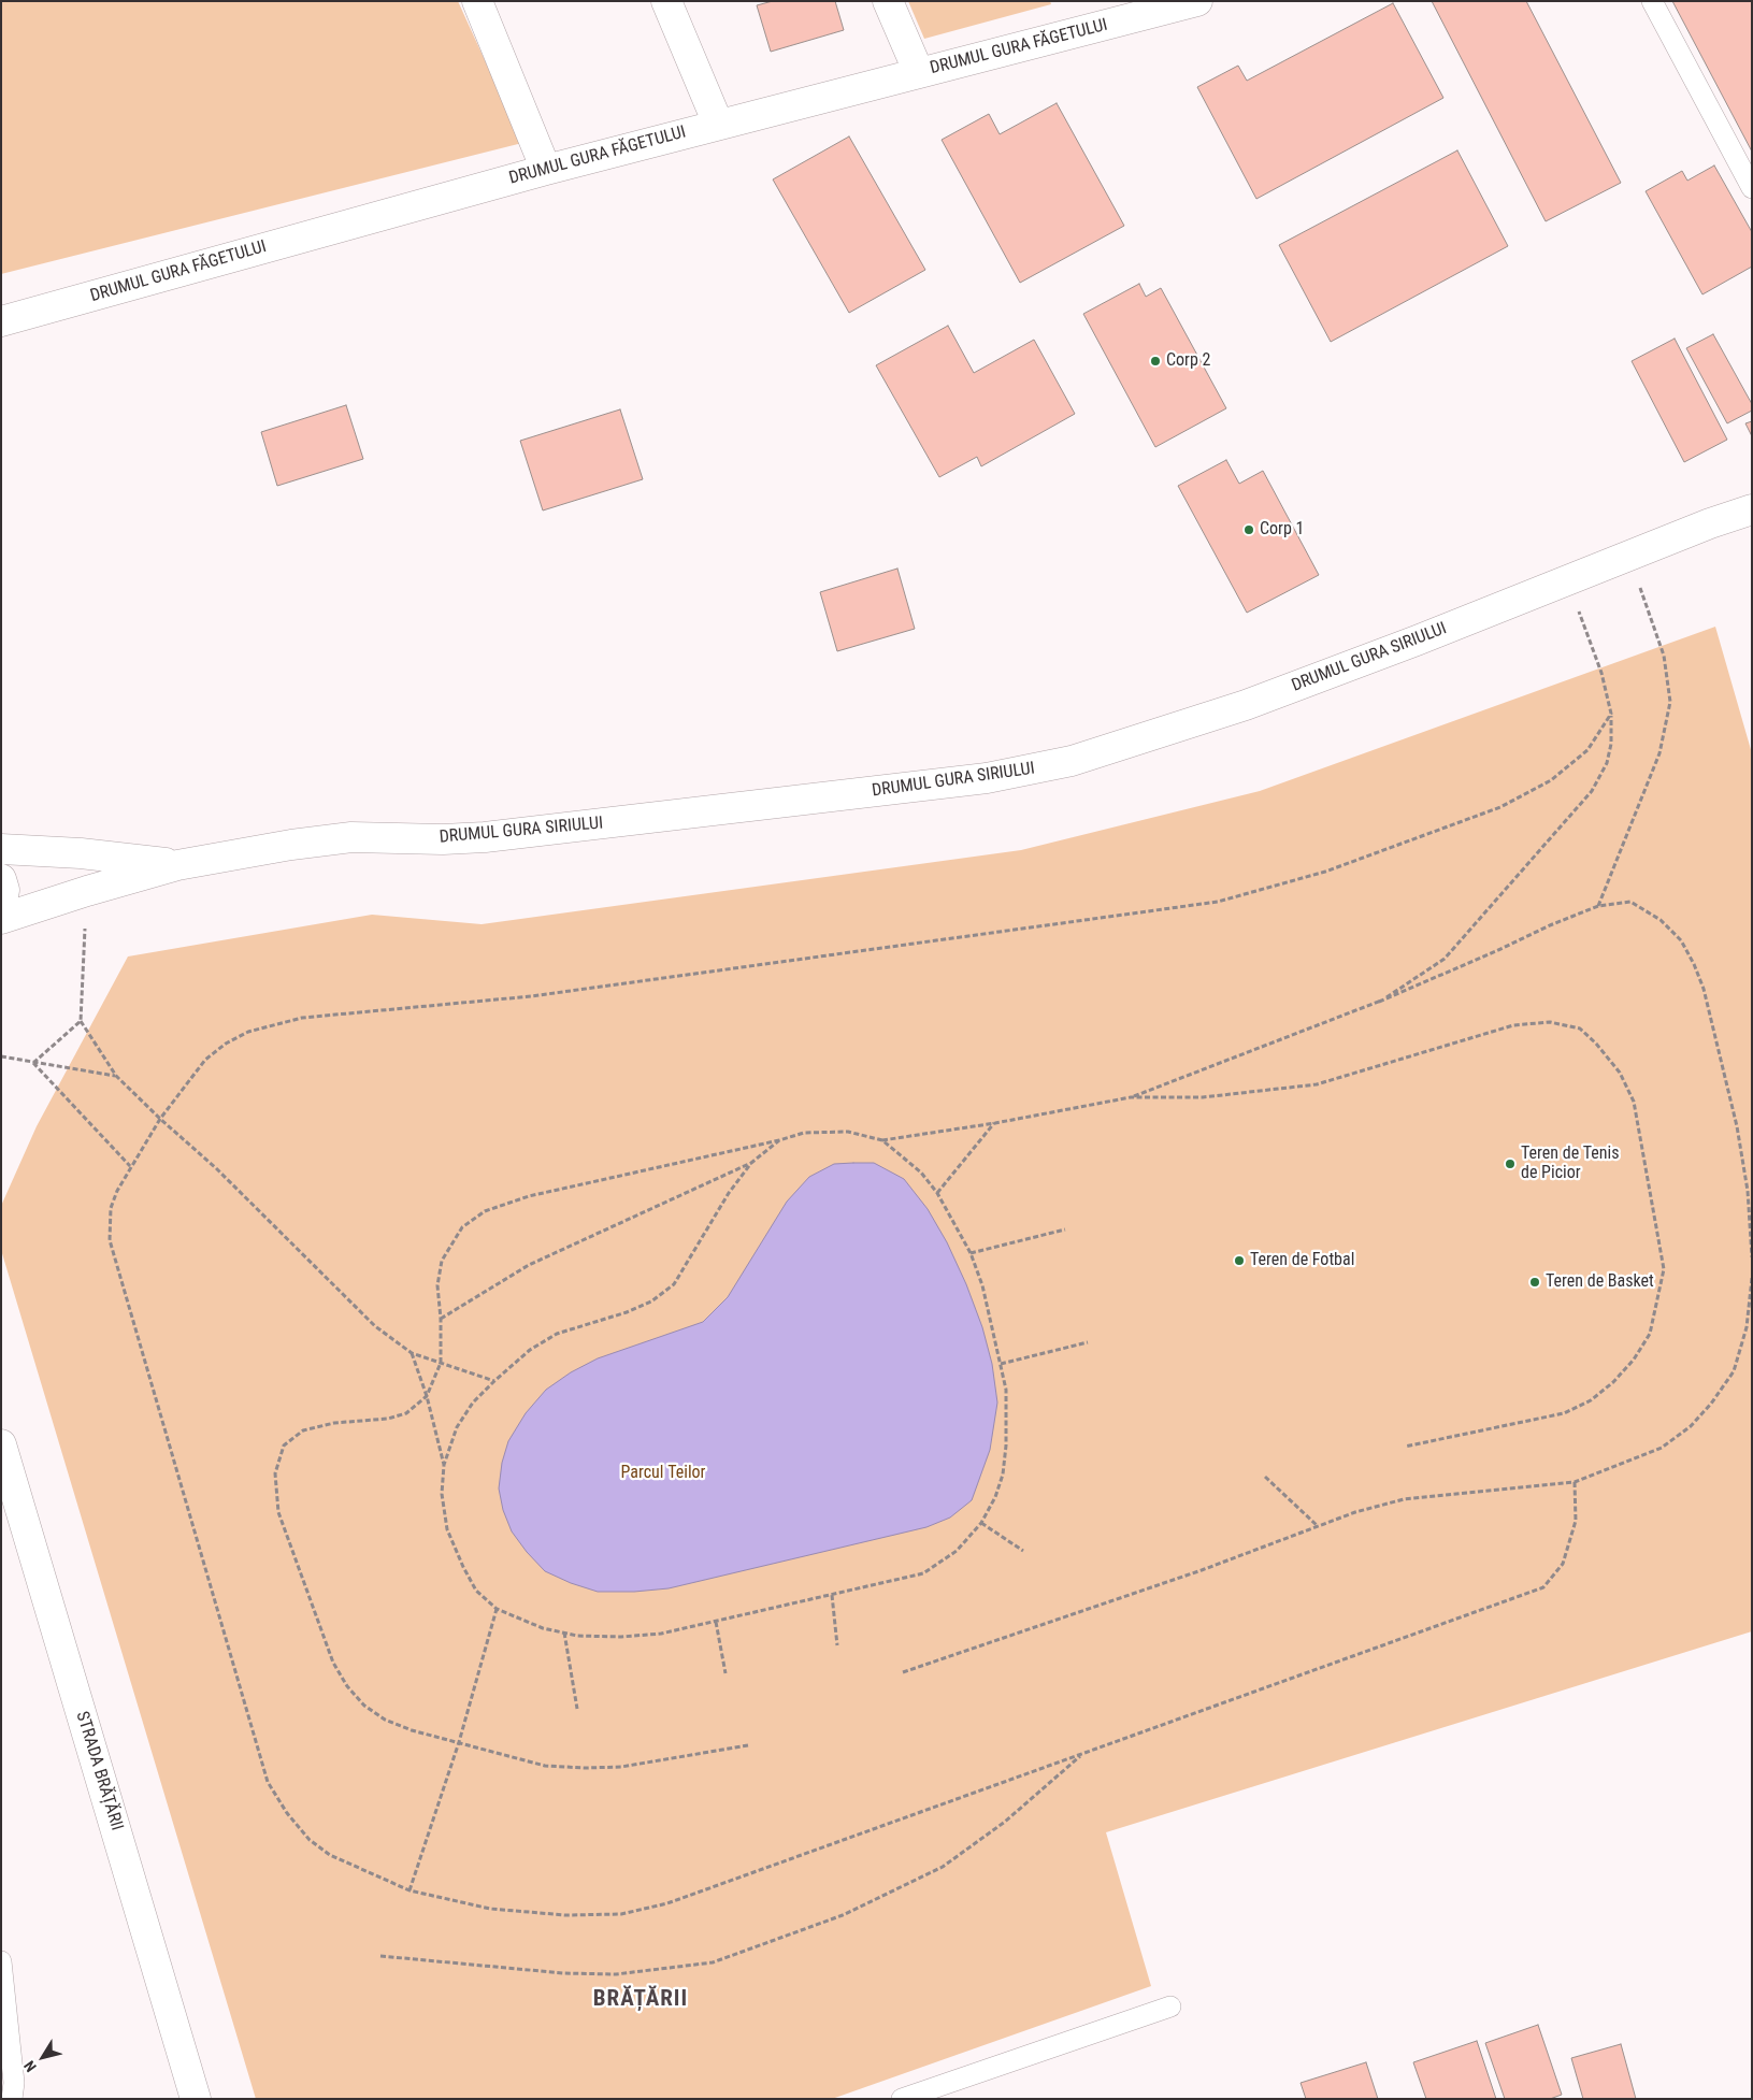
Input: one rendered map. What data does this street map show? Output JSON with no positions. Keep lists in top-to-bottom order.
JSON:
{
  "streets": {
    "street": ["DRUMUL GURA FĂGETULUI", "DRUMUL GURA SIRIULUI", "STRADA BRĂȚĂRII"]
  },
  "districts": ["BRĂȚĂRII"],
  "parks": ["Parcul Teilor"],
  "places": [
    "Corp 2",
    "Corp 1",
    "Teren de Tenis de Picior",
    "Teren de Fotbal",
    "Teren de Basket"
  ],
  "north": "bottom left"
}
